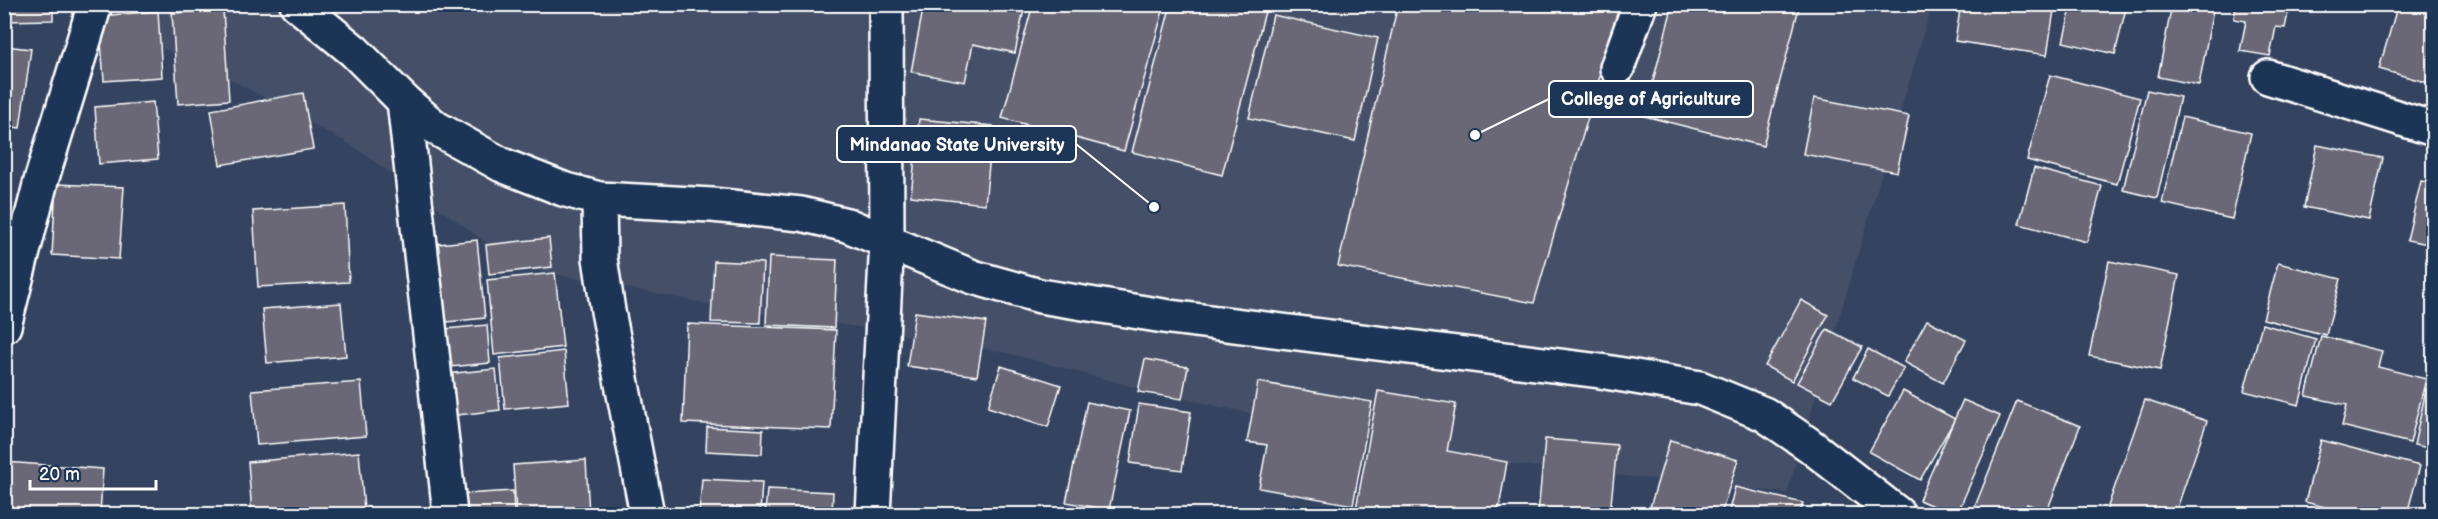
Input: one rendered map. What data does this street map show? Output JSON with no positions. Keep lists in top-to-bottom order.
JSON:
{
  "places": ["College of Agriculture", "Mindanao State University"],
  "scale_bar": "20 m"
}
